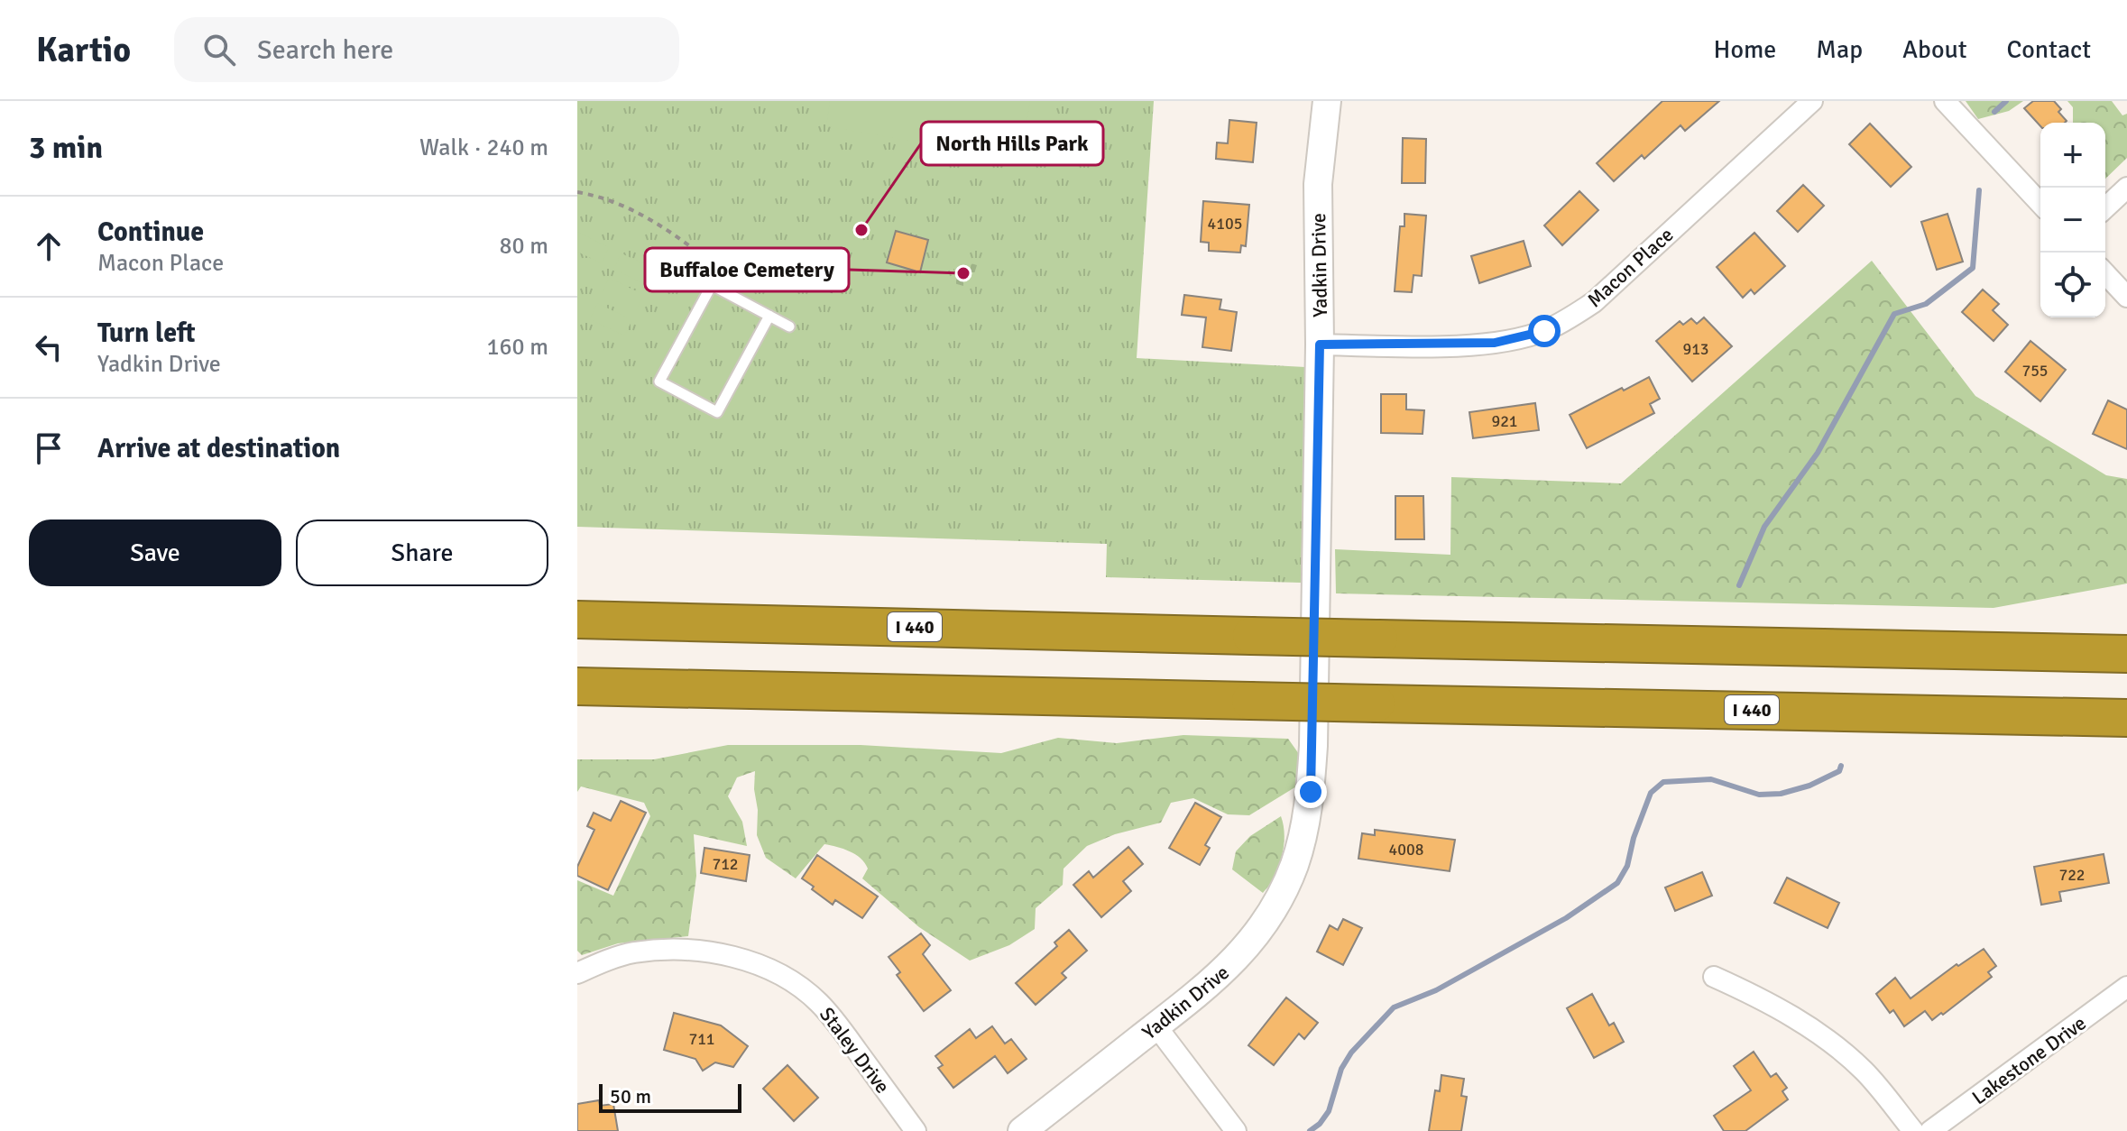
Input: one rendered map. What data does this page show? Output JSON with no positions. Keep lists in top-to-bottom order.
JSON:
{
  "streets": {
    "highway": ["I 440"],
    "street": [
      "Yadkin Drive",
      "Macon Place",
      "Staley Drive",
      "Lakestone Drive"
    ]
  },
  "crossings": [
    ["Yadkin Drive", "Macon Place"]
  ],
  "places": ["North Hills Park", "Buffaloe Cemetery"],
  "house_numbers": [
    "4105",
    "913",
    "755",
    "921",
    "4008",
    "712",
    "722",
    "711"
  ],
  "scale_bar": "50 m",
  "page": {
    "header": "Kartio",
    "search": "Search here",
    "nav": [
      "Home",
      "Map",
      "About",
      "Contact"
    ],
    "heading": ["3 min", "Walk · 240 m"],
    "map_buttons": ["+", "−"],
    "list": [
      ["Continue", "Macon Place", "80 m"],
      ["Turn left", "Yadkin Drive", "160 m"],
      "Arrive at destination"
    ],
    "buttons": ["Save", "Share"],
    "scale": "50 m"
  }
}
